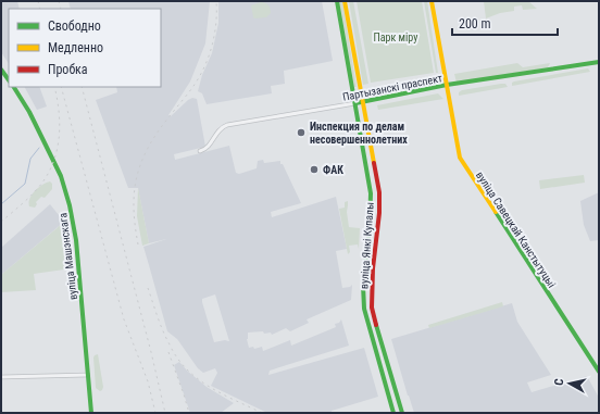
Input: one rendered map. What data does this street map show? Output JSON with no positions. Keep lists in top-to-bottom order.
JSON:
{
  "streets": {
    "main road": [
      "Партызанскі праспект",
      "вуліца Савецкай Канстытуцыі",
      "вуліца Янкі Купалы",
      "вуліца Машэнскага"
    ]
  },
  "crossings": [
    ["Партызанскі праспект", "вуліца Савецкай Канстытуцыі"],
    ["Партызанскі праспект", "вуліца Янкі Купалы"]
  ],
  "parks": ["Парк міру"],
  "places": ["Инспекция по делам несовершеннолетних", "ФАК"],
  "legend": ["Свободно", "Медленно", "Пробка"],
  "scale_bar": "200 m",
  "north": "left"
}
